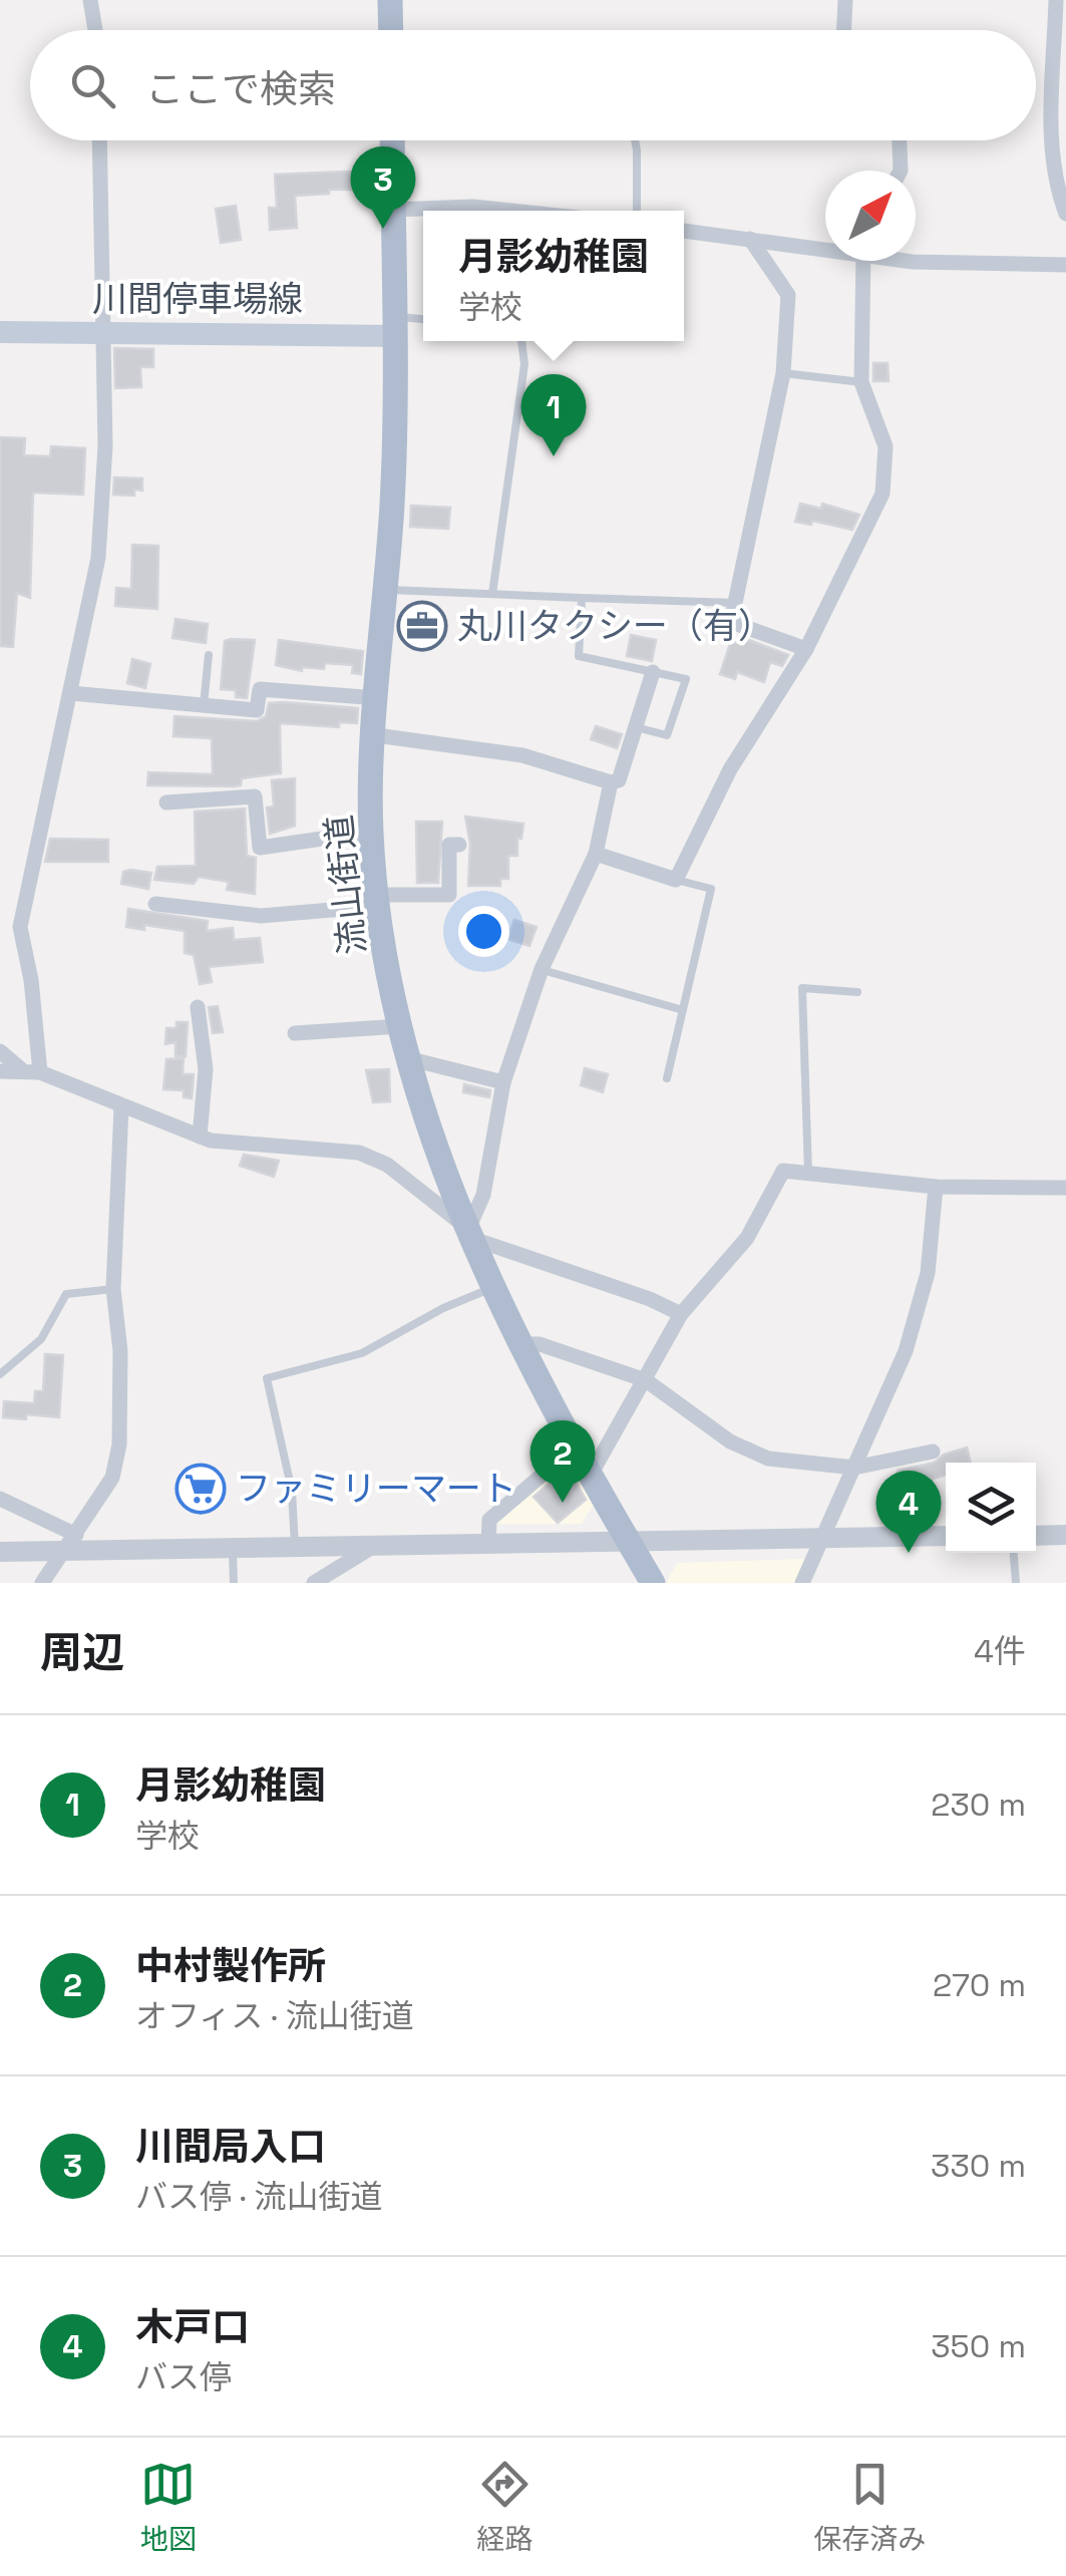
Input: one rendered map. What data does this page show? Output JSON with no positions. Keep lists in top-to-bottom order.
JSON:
{
  "streets": {
    "main road": ["川間停車場線", "流山街道"]
  },
  "crossings": [
    ["川間停車場線", "流山街道"]
  ],
  "places": {
    "office": ["丸川タクシー（有）"],
    "supermarket": ["ファミリーマート"]
  },
  "north": "top right",
  "page": {
    "search": "ここで検索",
    "pins": [
      "3",
      "1",
      "2",
      "4"
    ],
    "popup": ["月影幼稚園", "学校"],
    "heading": ["周辺", "4件"],
    "list": [
      {
        "mark": "1",
        "name": "月影幼稚園",
        "note": "学校",
        "value": "230 m"
      },
      {
        "mark": "2",
        "name": "中村製作所",
        "note": "オフィス · 流山街道",
        "value": "270 m"
      },
      {
        "mark": "3",
        "name": "川間局入口",
        "note": "バス停 · 流山街道",
        "value": "330 m"
      },
      {
        "mark": "4",
        "name": "木戸口",
        "note": "バス停",
        "value": "350 m"
      }
    ],
    "nav": ["地図", "経路", "保存済み"]
  }
}
